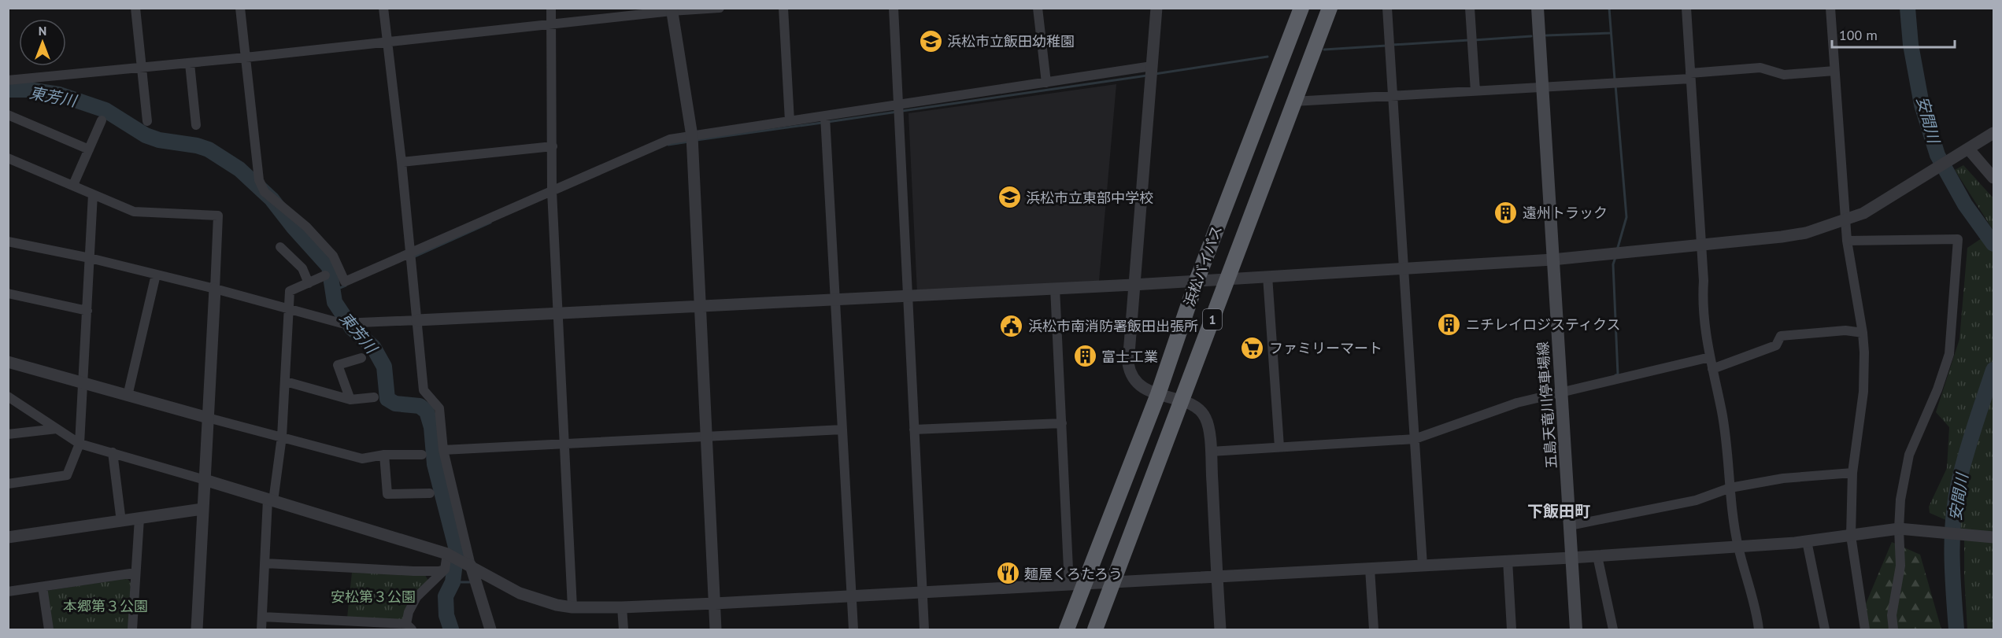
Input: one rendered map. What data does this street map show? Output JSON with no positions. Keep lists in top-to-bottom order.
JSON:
{
  "streets": {
    "highway": ["浜松バイパス", "1"],
    "main road": ["五島天竜川停車場線"]
  },
  "districts": ["下飯田町"],
  "water": ["東芳川", "安間川"],
  "parks": ["安松第３公園", "本郷第３公園"],
  "places": {
    "school or university": ["浜松市立飯田幼稚園", "浜松市立東部中学校"],
    "building": ["遠州トラック", "ニチレイロジスティクス", "富士工業"],
    "public building": ["浜松市南消防署飯田出張所"],
    "supermarket": ["ファミリーマート"],
    "restaurant": ["麺屋くろたろう"]
  },
  "scale_bar": "100 m",
  "north": "top"
}
